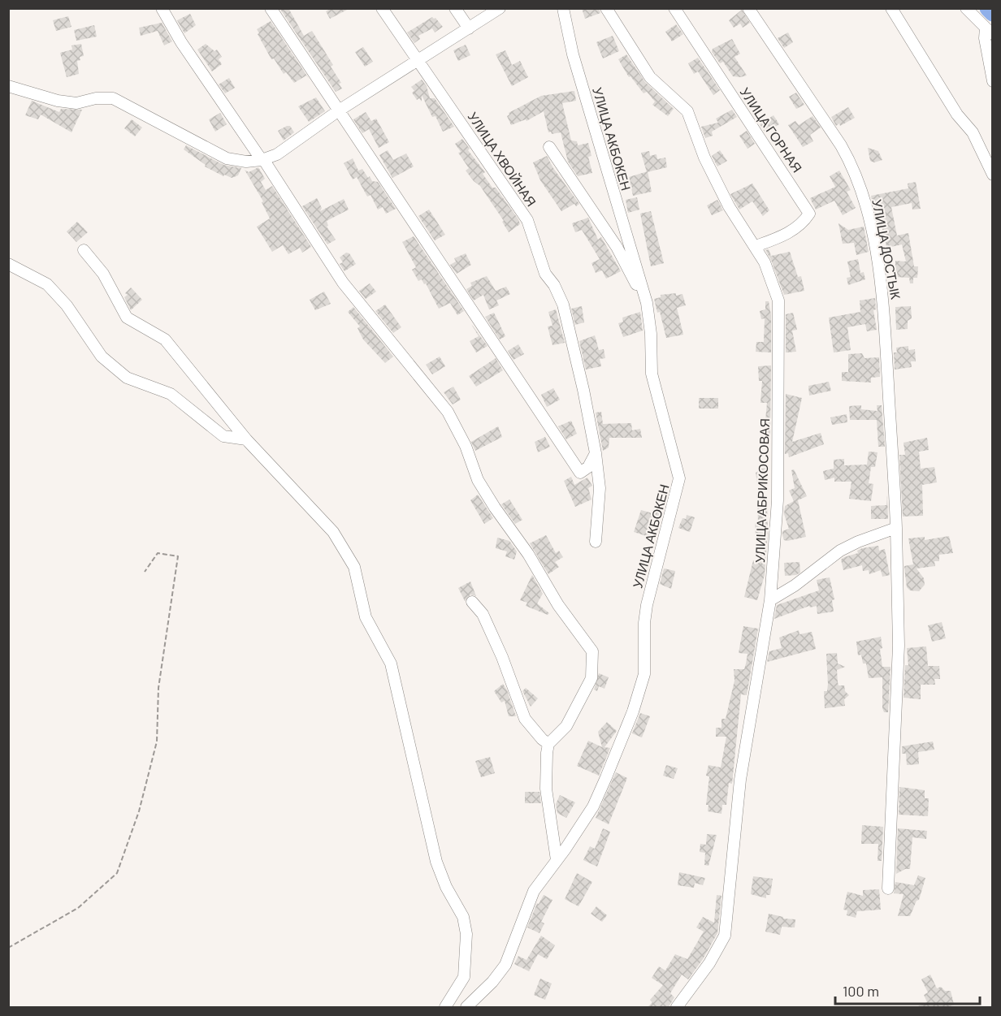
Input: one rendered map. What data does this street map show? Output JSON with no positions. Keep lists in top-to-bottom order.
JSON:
{
  "streets": {
    "street": [
      "УЛИЦА ГОРНАЯ",
      "УЛИЦА АКБОКЕН",
      "УЛИЦА ХВОЙНАЯ",
      "УЛИЦА ДОСТЫК",
      "УЛИЦА АБРИКОСОВАЯ"
    ]
  },
  "crossings": [
    ["УЛИЦА ГОРНАЯ", "УЛИЦА АБРИКОСОВАЯ"]
  ],
  "scale_bar": "100 m"
}
